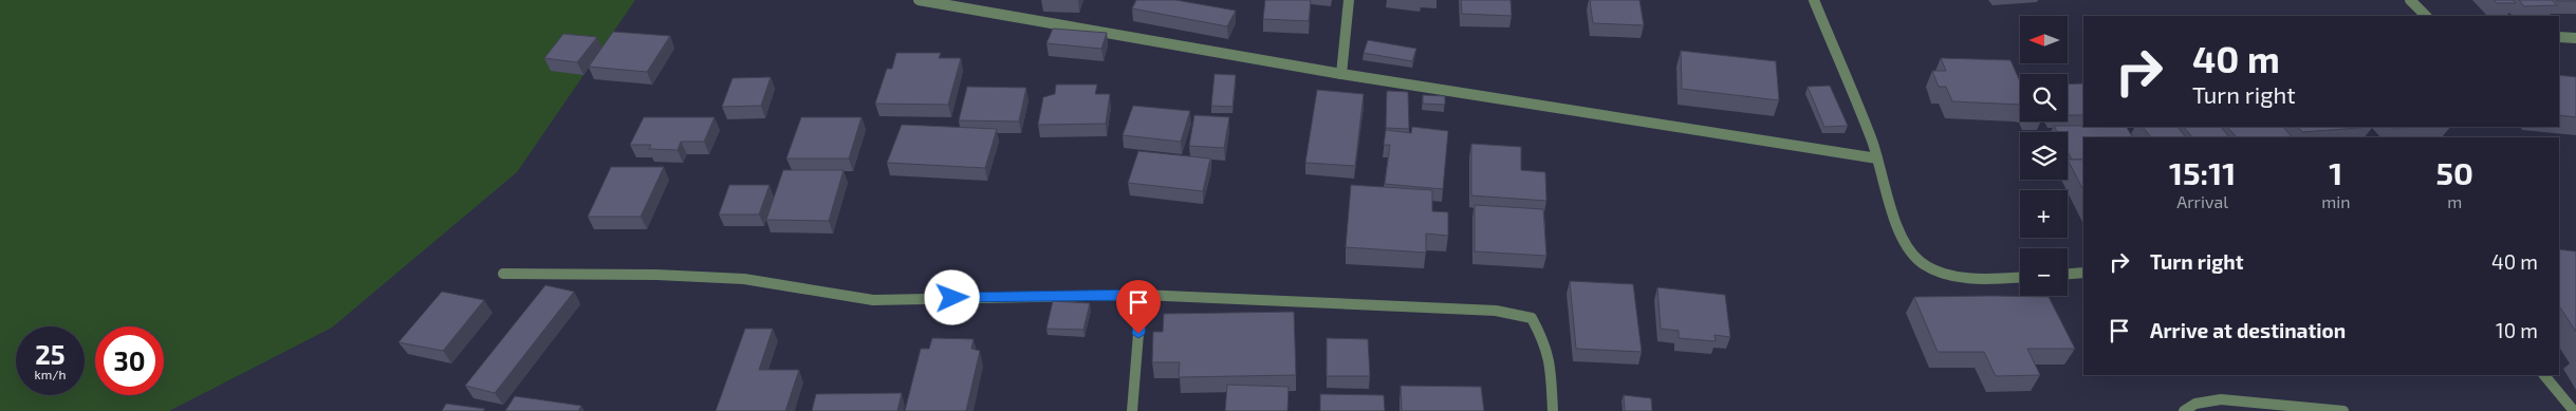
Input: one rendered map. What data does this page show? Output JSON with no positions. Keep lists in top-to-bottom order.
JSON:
{
  "north": "left",
  "page": {
    "map_buttons": ["+", "−"],
    "turn": ["40 m", "Turn right"],
    "eta": [
      "15:11",
      "Arrival",
      "1",
      "min",
      "50",
      "m"
    ],
    "list": [
      {
        "name": "Turn right",
        "value": "40 m"
      },
      {
        "name": "Arrive at destination",
        "value": "10 m"
      }
    ],
    "speed": "25 km/h",
    "limit": "30"
  }
}
